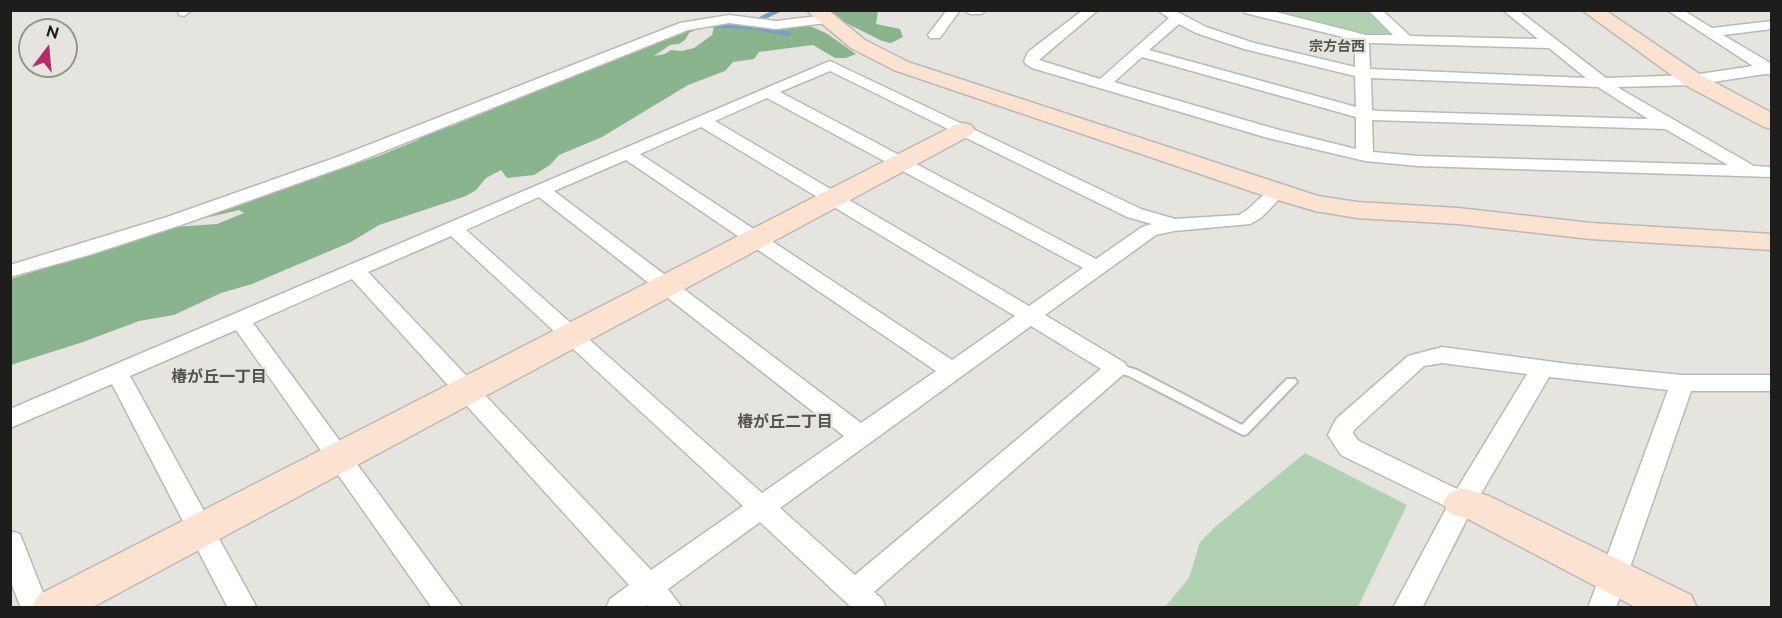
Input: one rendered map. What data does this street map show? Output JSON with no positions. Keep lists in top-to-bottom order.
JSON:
{
  "districts": ["宗方台西", "椿が丘一丁目", "椿が丘二丁目"],
  "north": "top"
}
